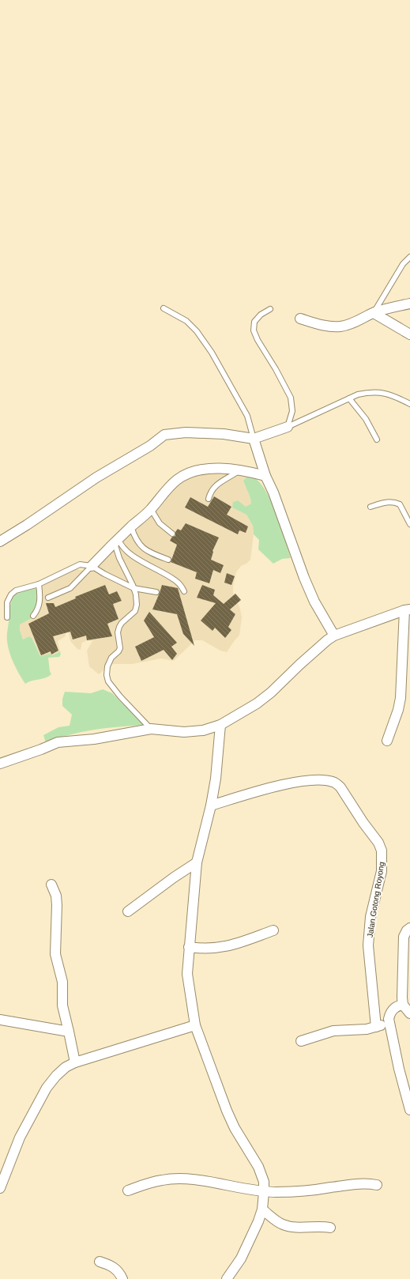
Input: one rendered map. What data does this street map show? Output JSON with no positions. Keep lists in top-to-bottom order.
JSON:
{
  "streets": {
    "street": ["Jalan Gotong Royong"]
  }
}
